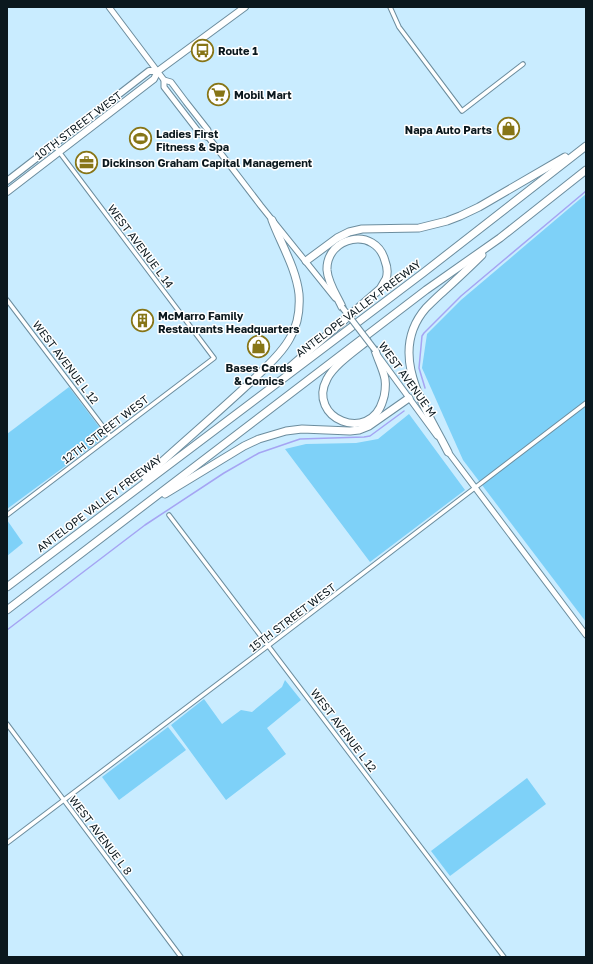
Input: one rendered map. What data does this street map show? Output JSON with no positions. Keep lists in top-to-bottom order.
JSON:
{
  "streets": {
    "highway": ["ANTELOPE VALLEY FREEWAY"],
    "main road": ["10TH STREET WEST", "WEST AVENUE M"],
    "street": [
      "WEST AVENUE L 14",
      "WEST AVENUE L 12",
      "12TH STREET WEST",
      "15TH STREET WEST",
      "WEST AVENUE L 8"
    ]
  },
  "crossings": [
    ["10TH STREET WEST", "WEST AVENUE L 14"],
    ["10TH STREET WEST", "WEST AVENUE M"],
    ["WEST AVENUE L 14", "12TH STREET WEST"],
    ["WEST AVENUE L 12", "12TH STREET WEST"],
    ["WEST AVENUE L 12", "15TH STREET WEST"],
    ["WEST AVENUE M", "15TH STREET WEST"],
    ["15TH STREET WEST", "WEST AVENUE L 8"]
  ],
  "places": {
    "bus stop": ["Route 1"],
    "supermarket": ["Mobil Mart"],
    "shop": ["Napa Auto Parts", "Bases Cards & Comics"],
    "sports": ["Ladies First Fitness & Spa"],
    "office": ["Dickinson Graham Capital Management"],
    "building": ["McMarro Family Restaurants Headquarters"]
  }
}
